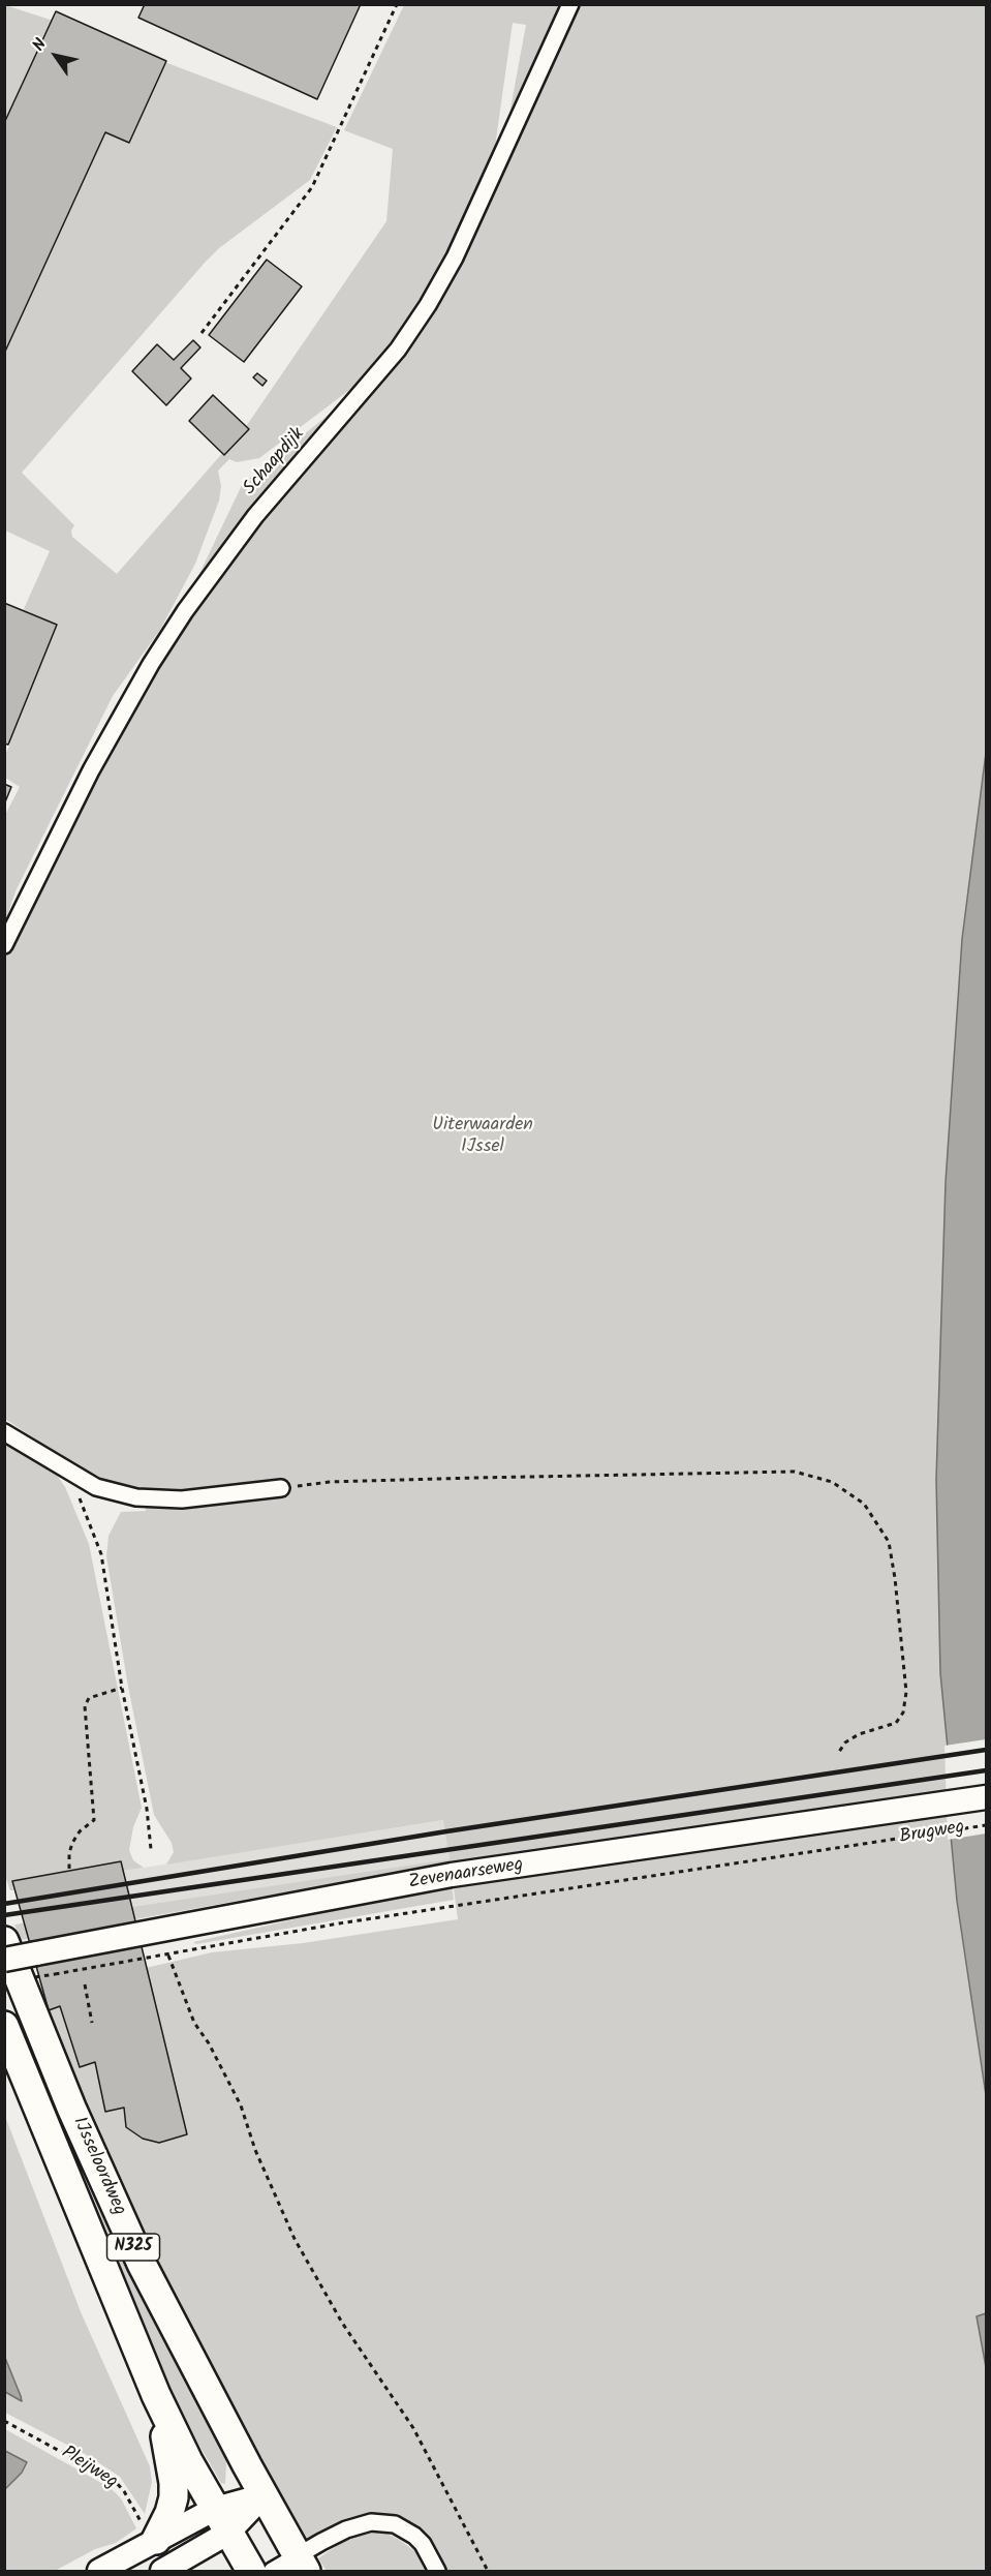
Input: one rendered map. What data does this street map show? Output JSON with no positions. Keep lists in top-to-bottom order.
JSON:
{
  "streets": {
    "highway": ["IJsseloordweg", "N325"],
    "main road": ["Brugweg", "Zevenaarseweg"],
    "street": ["Schaapdijk"],
    "path": ["Pleijweg"]
  },
  "crossings": [
    ["Brugweg", "Zevenaarseweg"],
    ["IJsseloordweg", "N325"]
  ],
  "parks": ["Uiterwaarden IJssel"],
  "north": "top left"
}
